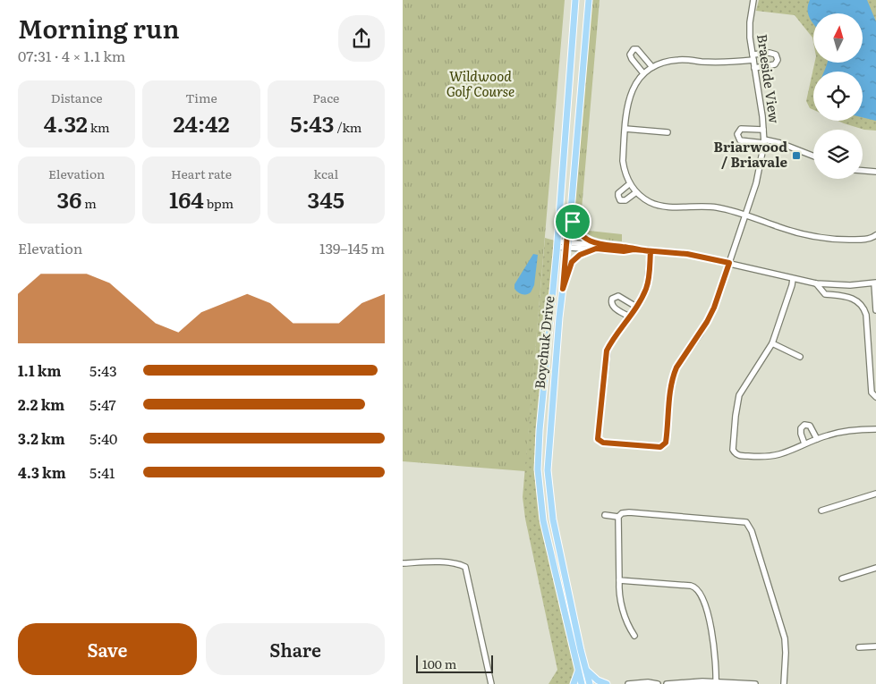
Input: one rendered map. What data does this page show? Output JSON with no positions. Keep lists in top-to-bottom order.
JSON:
{
  "streets": {
    "main road": ["Boychuk Drive"],
    "street": ["Braeside View"]
  },
  "parks": ["Wildwood Golf Course"],
  "places": {
    "transit": ["Briarwood / Briavale"]
  },
  "scale_bar": "100 m",
  "north": "top",
  "page": {
    "heading": ["Morning run", "07:31 · 4 × 1.1 km"],
    "stats": [
      ["Distance", "4.32 km"],
      ["Time", "24:42"],
      ["Pace", "5:43 /km"],
      ["Elevation", "36 m"],
      ["Heart rate", "164 bpm"],
      ["kcal", "345"]
    ],
    "chart": ["Elevation", "139–145 m"],
    "list": [
      {
        "name": "1.1 km",
        "note": "5:43"
      },
      {
        "name": "2.2 km",
        "note": "5:47"
      },
      {
        "name": "3.2 km",
        "note": "5:40"
      },
      {
        "name": "4.3 km",
        "note": "5:41"
      }
    ],
    "buttons": ["Save", "Share"],
    "scale": "100 m"
  }
}
